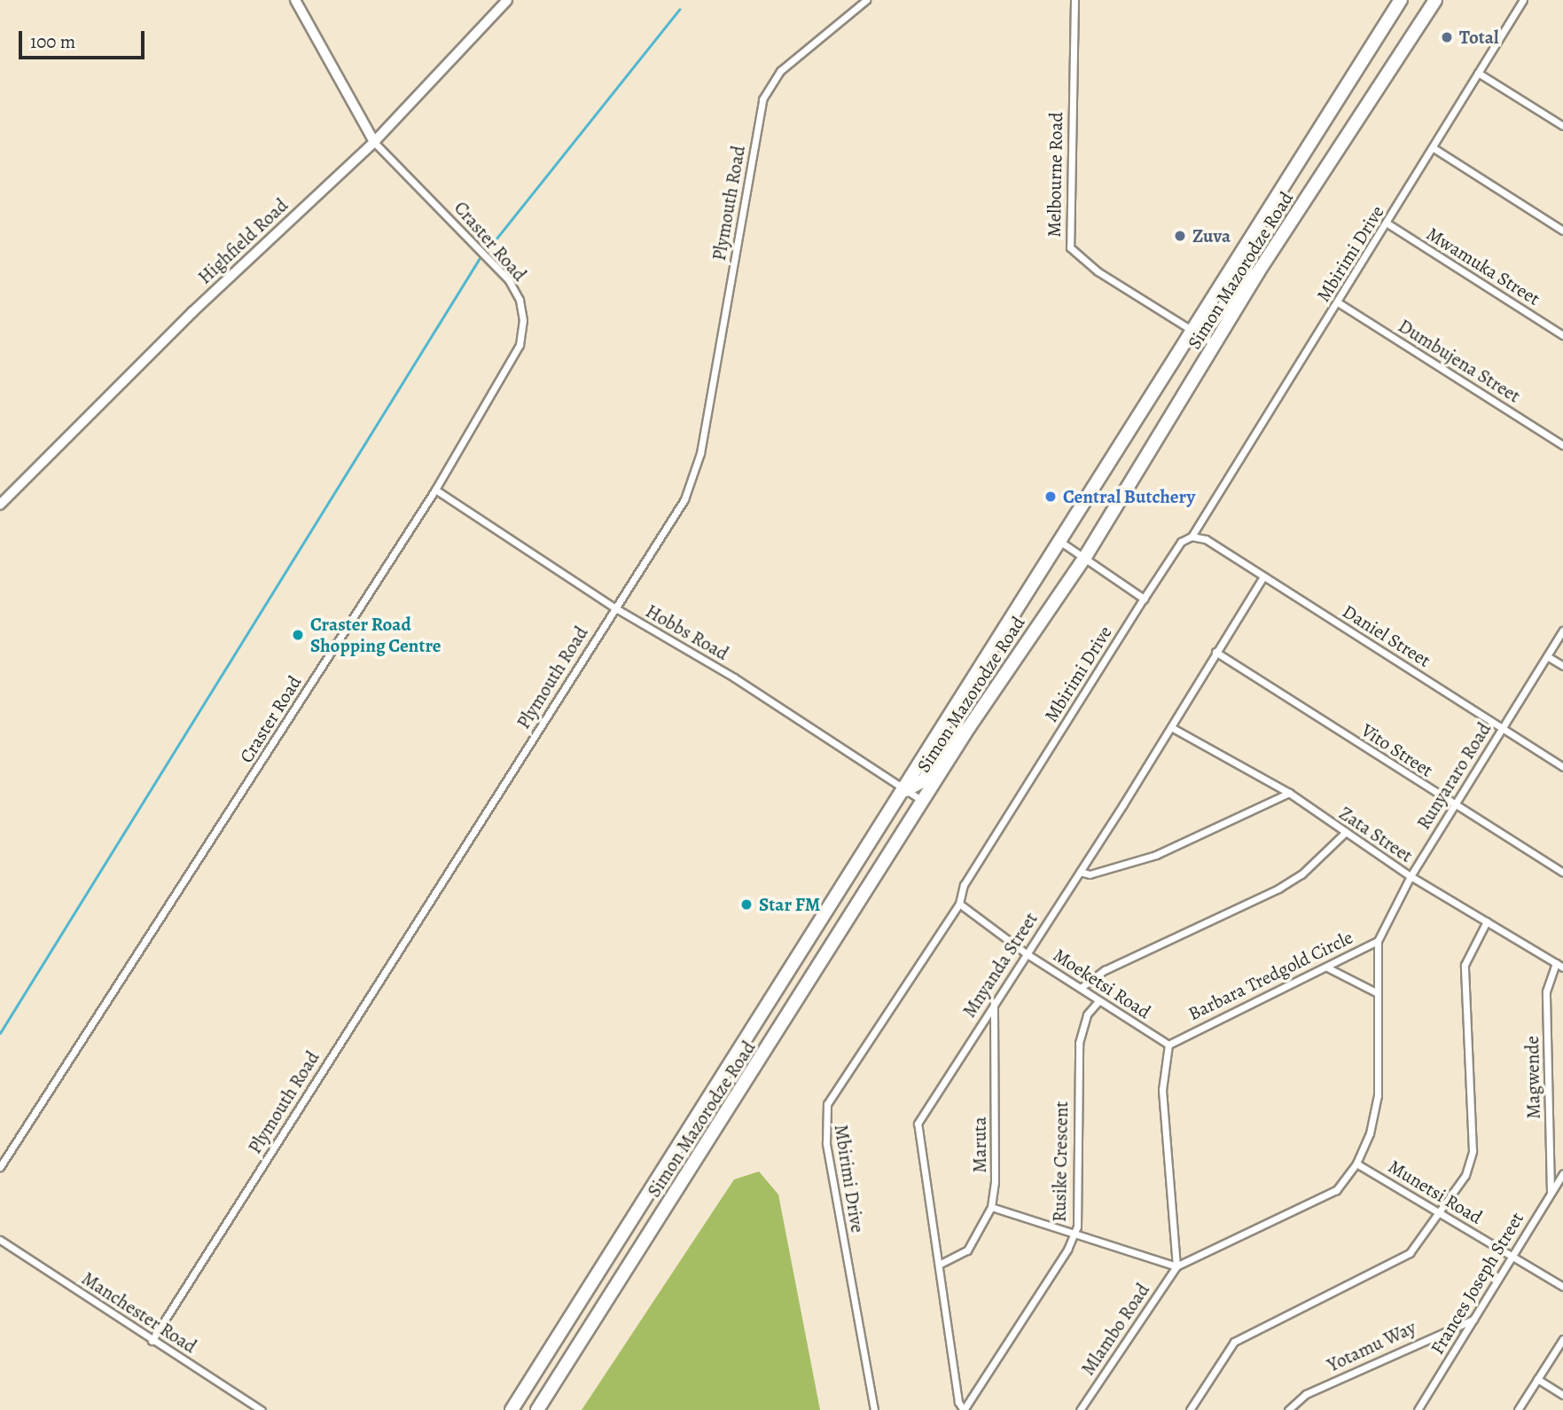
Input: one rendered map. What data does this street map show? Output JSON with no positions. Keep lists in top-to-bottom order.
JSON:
{
  "streets": {
    "highway": ["Simon Mazorodze Road"],
    "street": [
      "Melbourne Road",
      "Plymouth Road",
      "Highfield Road",
      "Craster Road",
      "Mbirimi Drive",
      "Mwamuka Street",
      "Dumbujena Street",
      "Hobbs Road",
      "Daniel Street",
      "Vito Street",
      "Runyararo Road",
      "Zata Street",
      "Mnyanda Street",
      "Barbara Tredgold Circle",
      "Moeketsi Road",
      "Magwende",
      "Maruta",
      "Rusike Crescent",
      "Munetsi Road",
      "Frances Joseph Street",
      "Manchester Road",
      "Mlambo Road",
      "Yotamu Way"
    ]
  },
  "crossings": [
    ["Melbourne Road", "Simon Mazorodze Road"],
    ["Plymouth Road", "Hobbs Road"],
    ["Plymouth Road", "Manchester Road"],
    ["Highfield Road", "Craster Road"],
    ["Craster Road", "Hobbs Road"],
    ["Mbirimi Drive", "Mwamuka Street"],
    ["Mbirimi Drive", "Dumbujena Street"],
    ["Mbirimi Drive", "Daniel Street"],
    ["Mbirimi Drive", "Moeketsi Road"],
    ["Simon Mazorodze Road", "Hobbs Road"],
    ["Daniel Street", "Runyararo Road"],
    ["Daniel Street", "Mnyanda Street"],
    ["Vito Street", "Runyararo Road"],
    ["Vito Street", "Mnyanda Street"],
    ["Runyararo Road", "Zata Street"],
    ["Runyararo Road", "Barbara Tredgold Circle"],
    ["Zata Street", "Mnyanda Street"],
    ["Zata Street", "Magwende"],
    ["Mnyanda Street", "Moeketsi Road"],
    ["Mnyanda Street", "Maruta"],
    ["Mnyanda Street", "Rusike Crescent"],
    ["Barbara Tredgold Circle", "Moeketsi Road"],
    ["Barbara Tredgold Circle", "Munetsi Road"],
    ["Barbara Tredgold Circle", "Mlambo Road"],
    ["Moeketsi Road", "Rusike Crescent"],
    ["Magwende", "Frances Joseph Street"],
    ["Munetsi Road", "Frances Joseph Street"],
    ["Frances Joseph Street", "Yotamu Way"]
  ],
  "places": [
    "Total",
    "Zuva",
    "Central Butchery",
    "Craster Road Shopping Centre",
    "Star FM"
  ],
  "scale_bar": "100 m"
}
